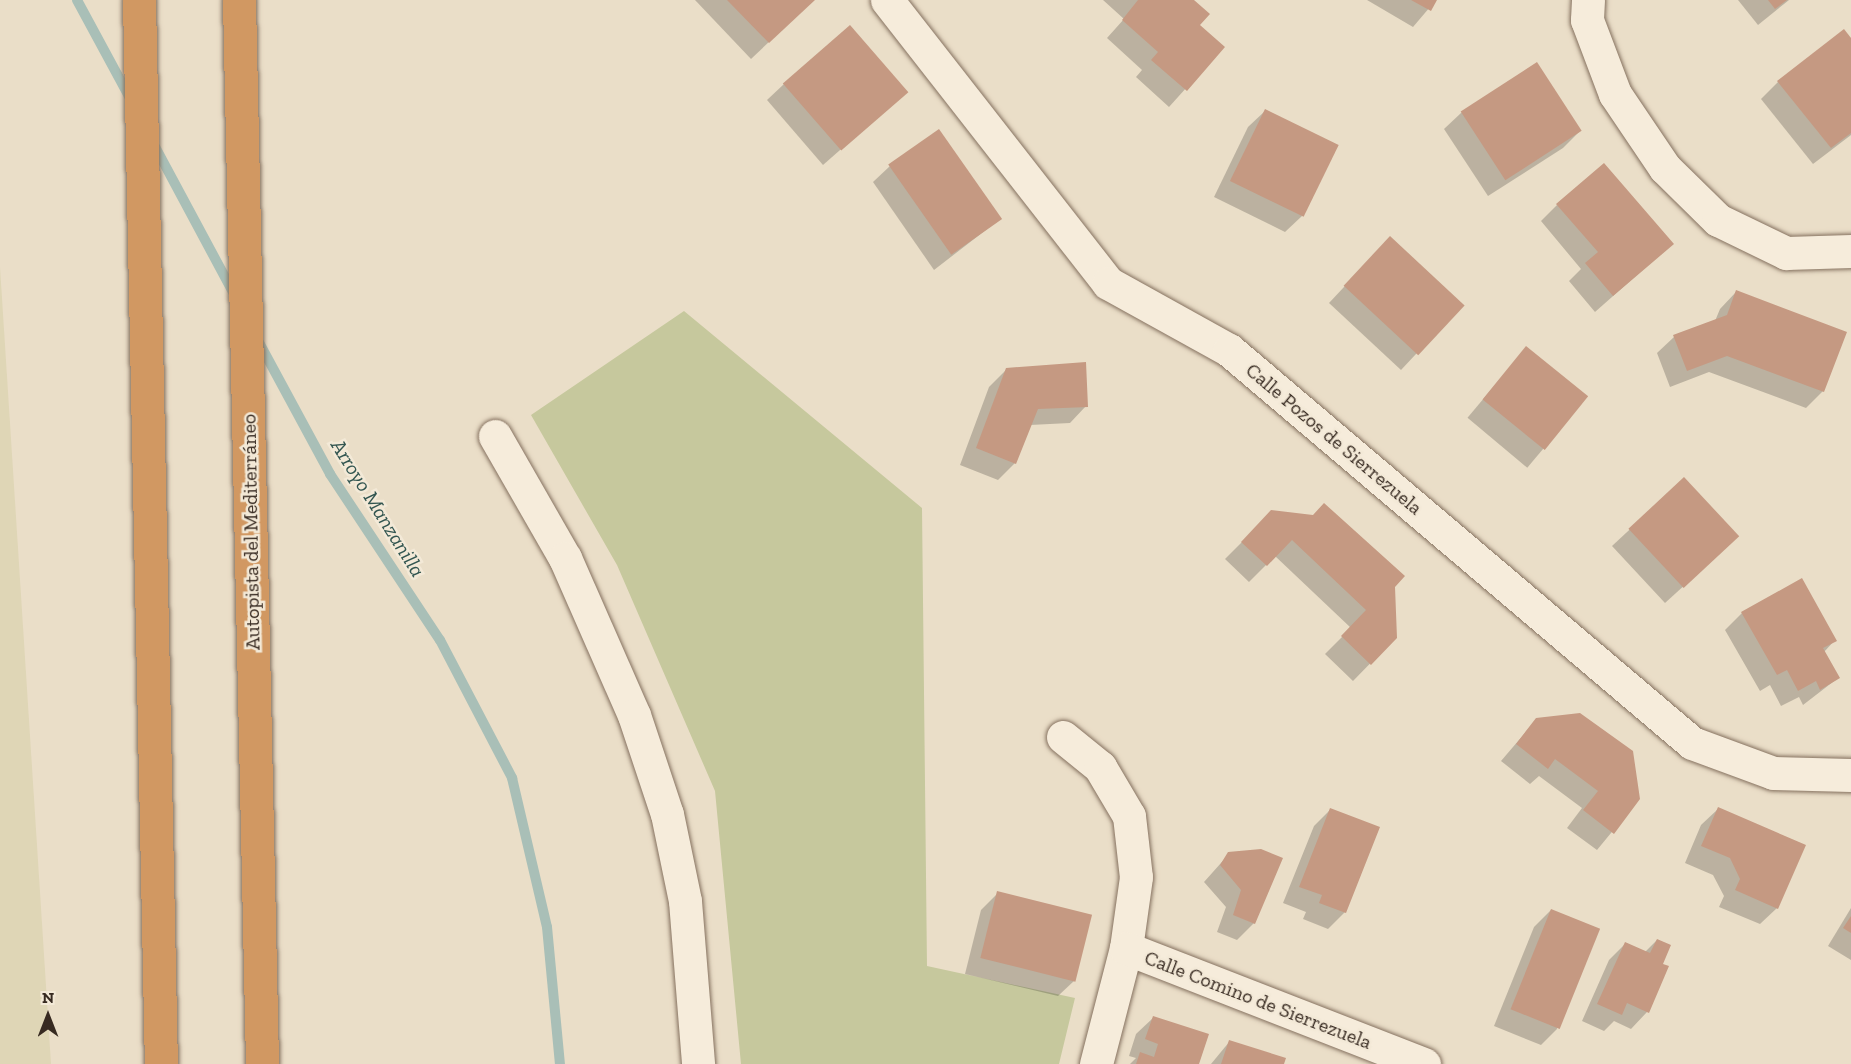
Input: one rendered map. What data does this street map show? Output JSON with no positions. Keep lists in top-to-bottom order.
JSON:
{
  "streets": {
    "highway": ["Autopista del Mediterráneo"],
    "street": ["Calle Pozos de Sierrezuela", "Calle Comino de Sierrezuela"]
  },
  "water": ["Arroyo Manzanilla"],
  "north": "top"
}
